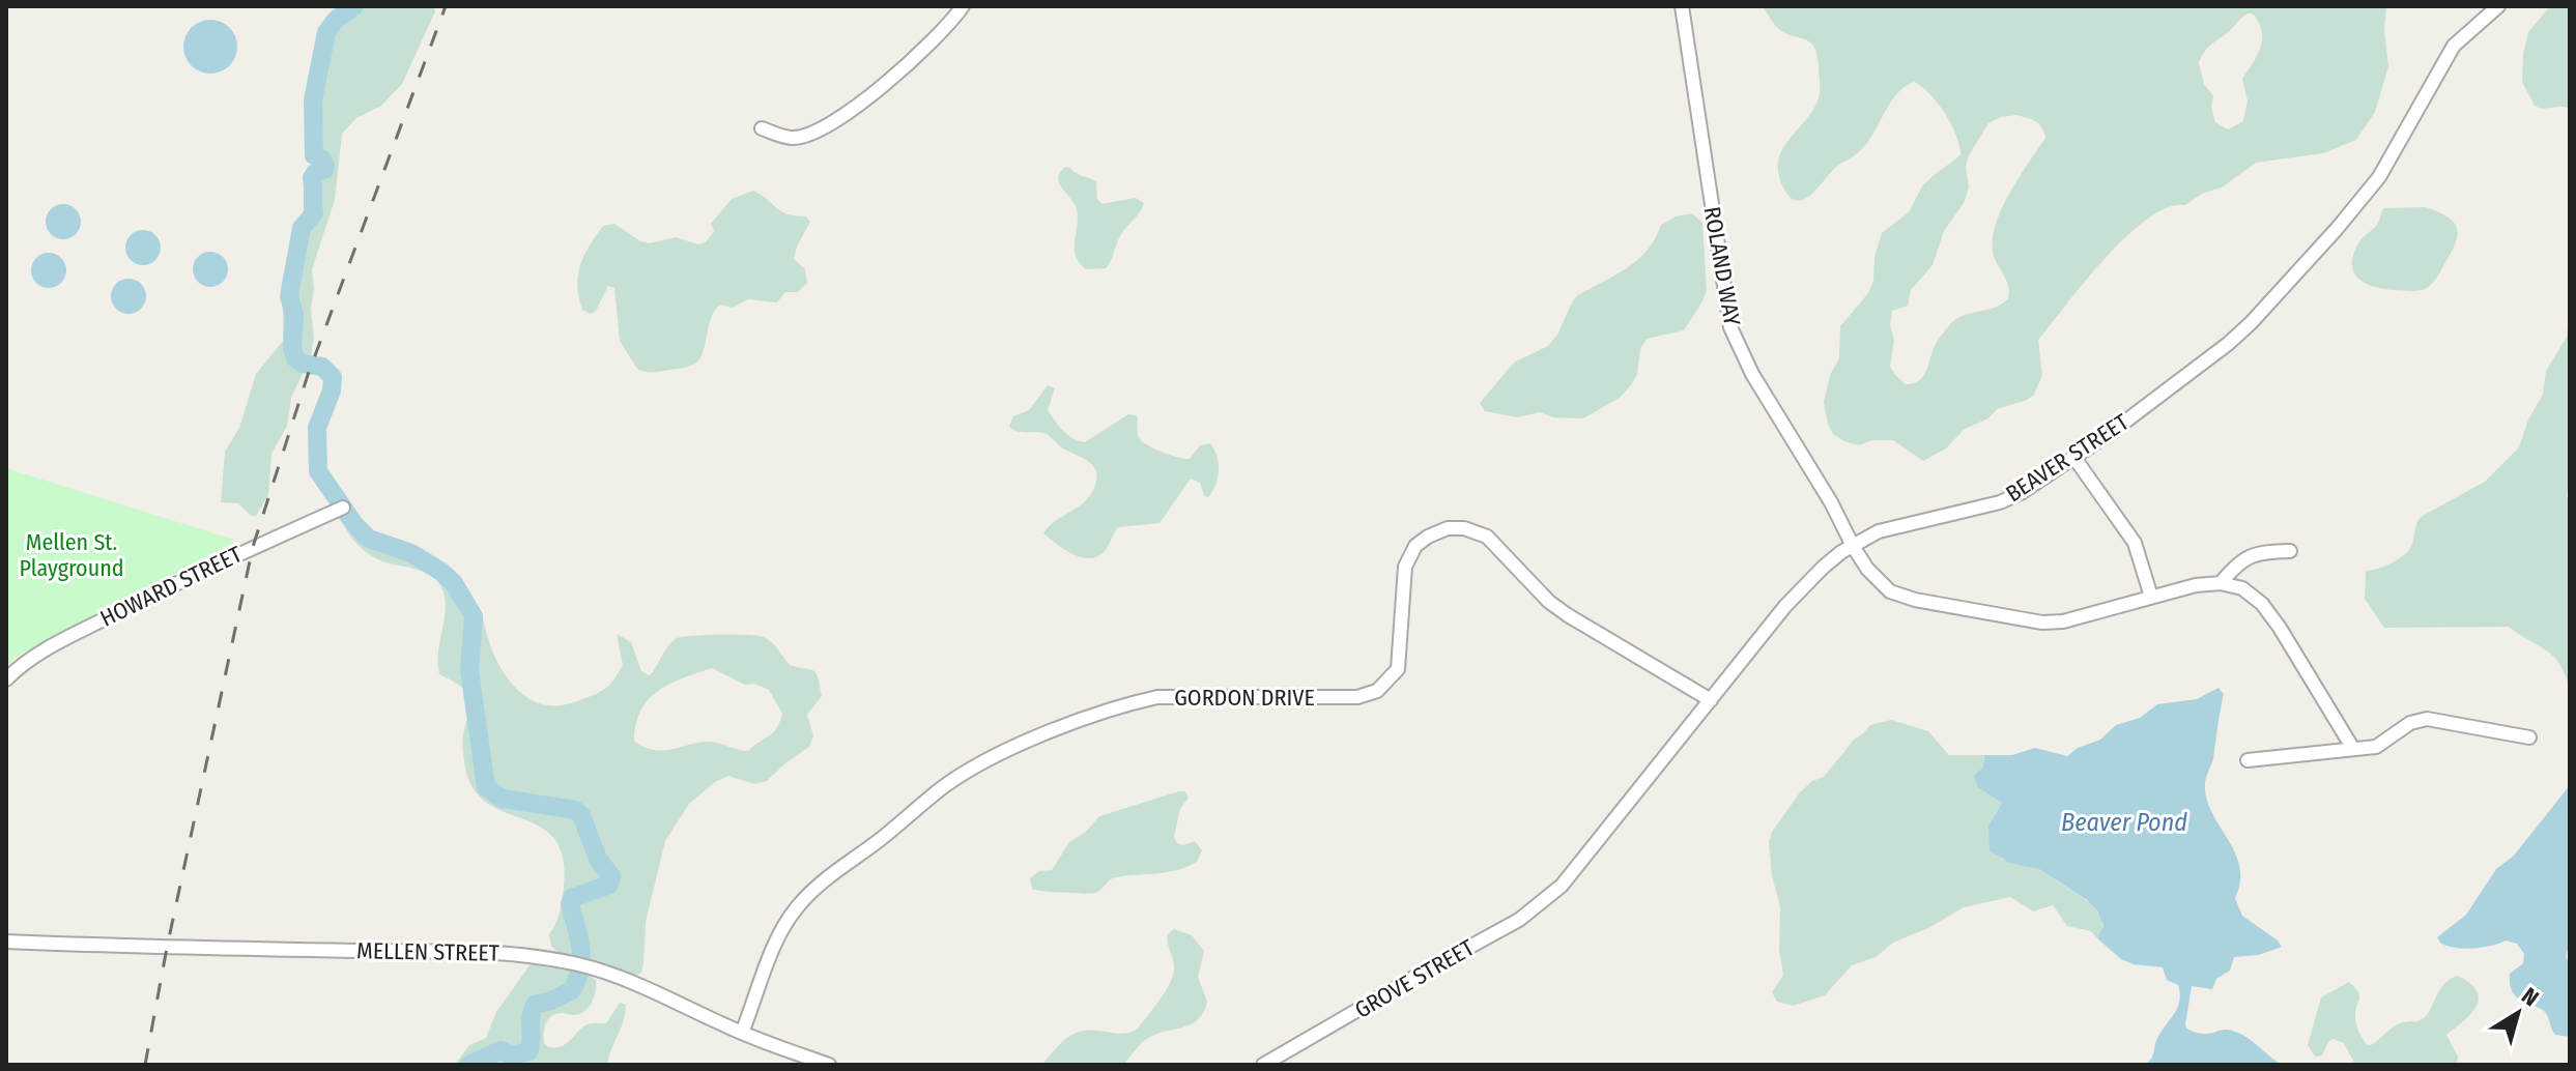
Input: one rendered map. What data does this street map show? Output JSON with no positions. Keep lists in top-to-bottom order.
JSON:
{
  "streets": {
    "street": [
      "ROLAND WAY",
      "BEAVER STREET",
      "HOWARD STREET",
      "GORDON DRIVE",
      "MELLEN STREET",
      "GROVE STREET"
    ]
  },
  "crossings": [
    ["ROLAND WAY", "BEAVER STREET"],
    ["BEAVER STREET", "GORDON DRIVE"],
    ["BEAVER STREET", "GROVE STREET"],
    ["GORDON DRIVE", "MELLEN STREET"]
  ],
  "water": ["Beaver Pond"],
  "parks": ["Mellen St. Playground"],
  "north": "top right"
}
